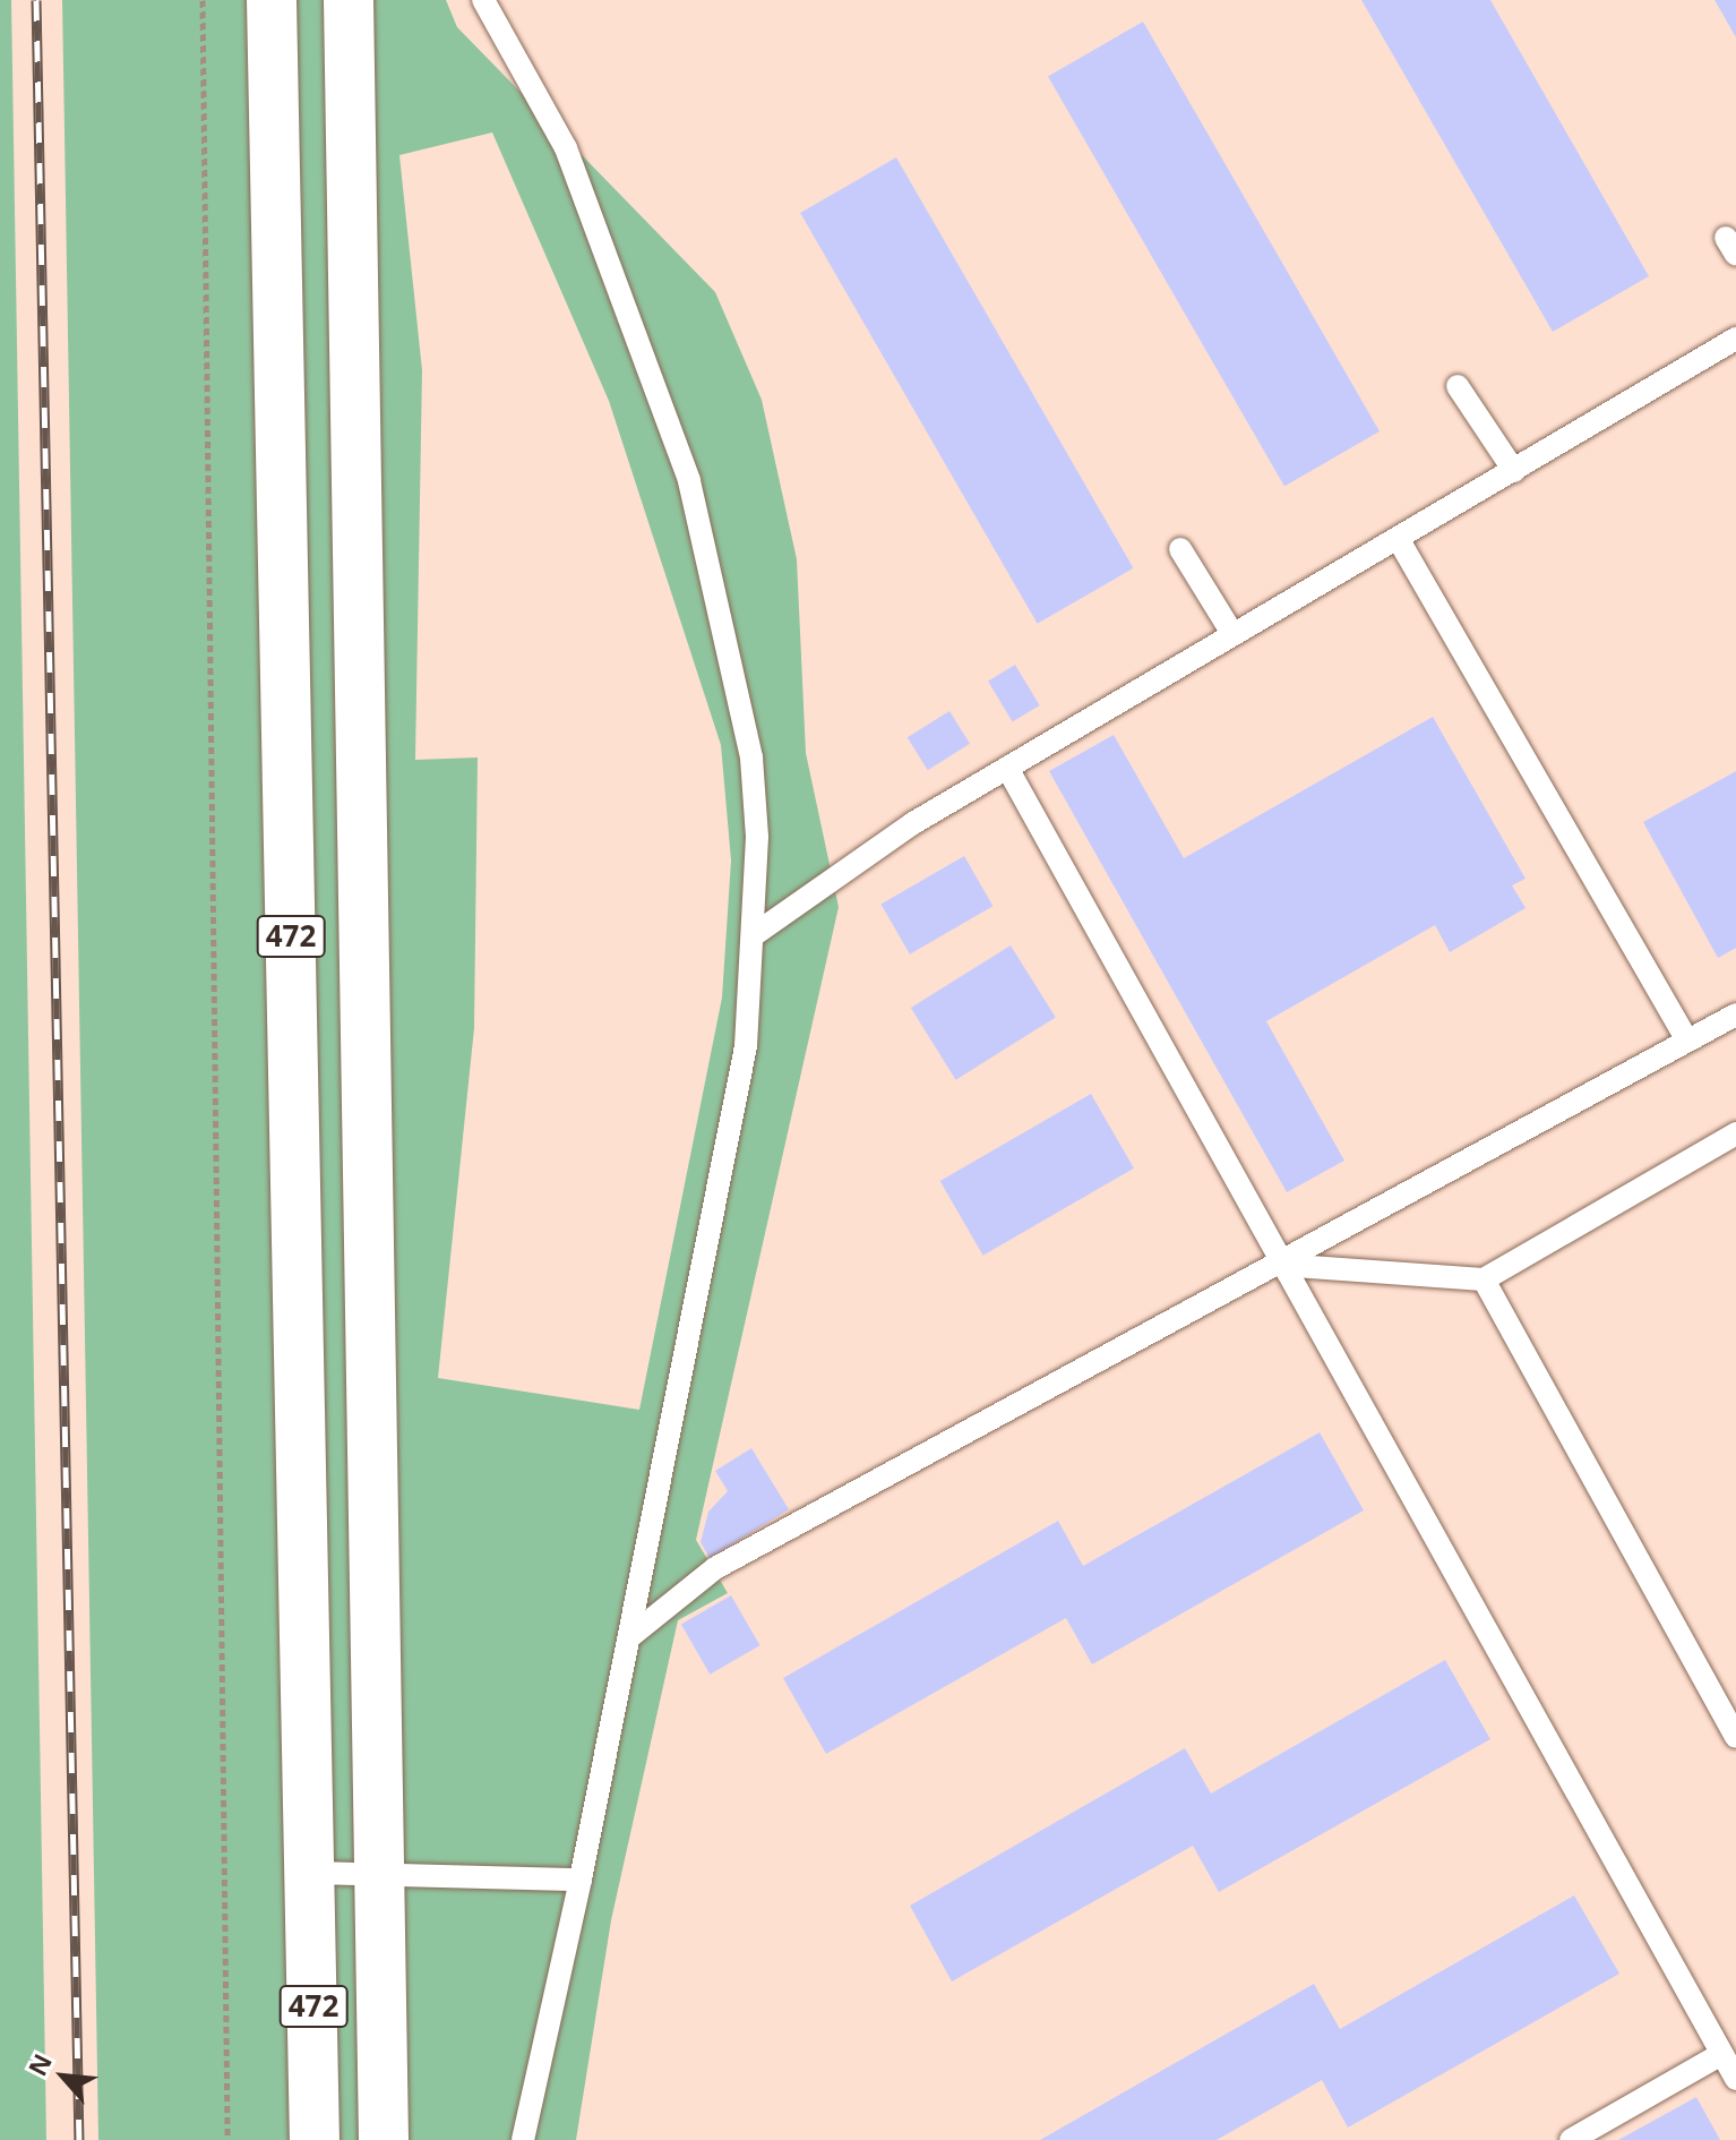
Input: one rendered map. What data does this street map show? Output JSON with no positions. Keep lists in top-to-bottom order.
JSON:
{
  "streets": {
    "main road": ["472"]
  },
  "north": "top left"
}
